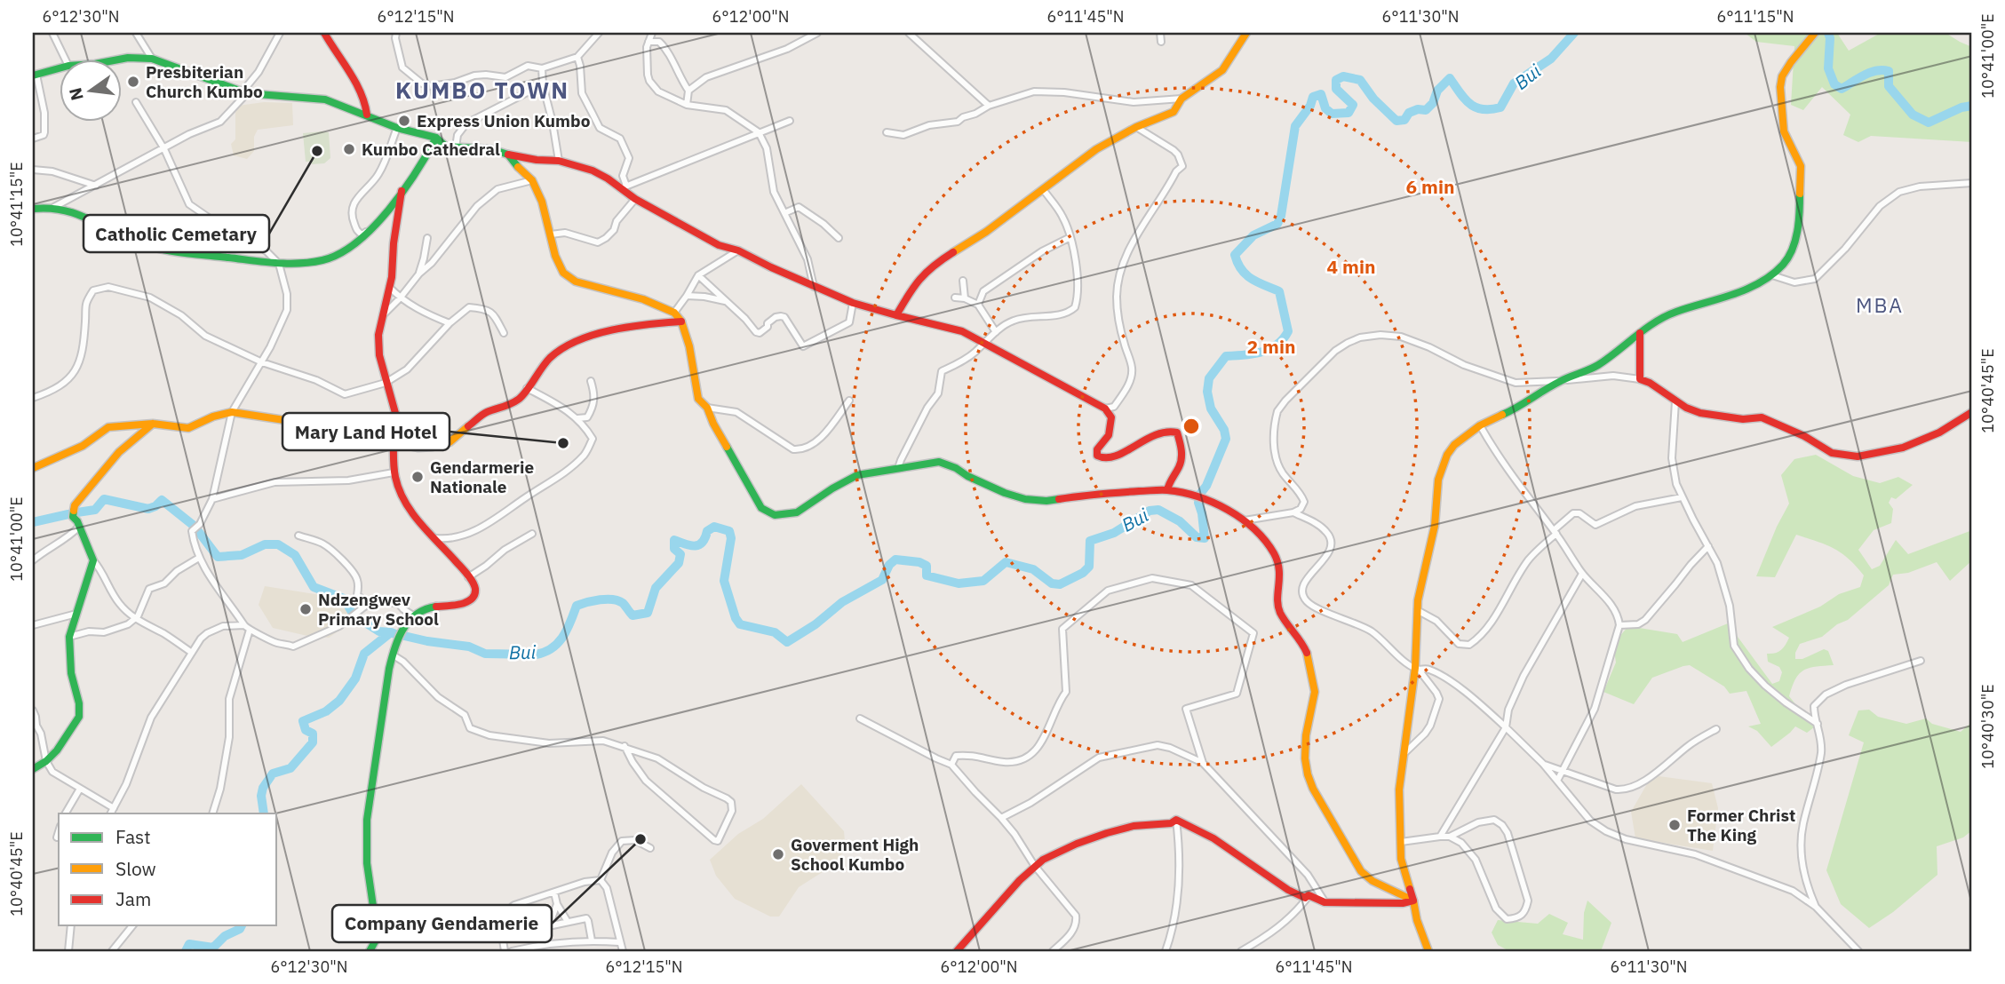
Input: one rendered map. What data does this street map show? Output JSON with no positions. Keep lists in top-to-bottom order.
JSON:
{
  "districts": ["KUMBO TOWN", "MBA"],
  "water": ["Bui"],
  "places": [
    "Presbiterian Church Kumbo",
    "Express Union Kumbo",
    "Kumbo Cathedral",
    "Catholic Cemetary",
    "Mary Land Hotel",
    "Gendarmerie Nationale",
    "Ndzengwev Primary School",
    "Former Christ The King",
    "Company Gendamerie",
    "Goverment High School Kumbo"
  ],
  "legend": ["Fast", "Slow", "Jam"],
  "north": "left",
  "coordinates": [
    "6°12'30\"N",
    "6°12'15\"N",
    "6°12'00\"N",
    "6°11'45\"N",
    "6°11'30\"N",
    "6°11'15\"N",
    "10°41'00\"E",
    "10°41'15\"E",
    "10°40'45\"E",
    "10°40'30\"E"
  ],
  "rings": ["6 min", "4 min", "2 min"]
}
